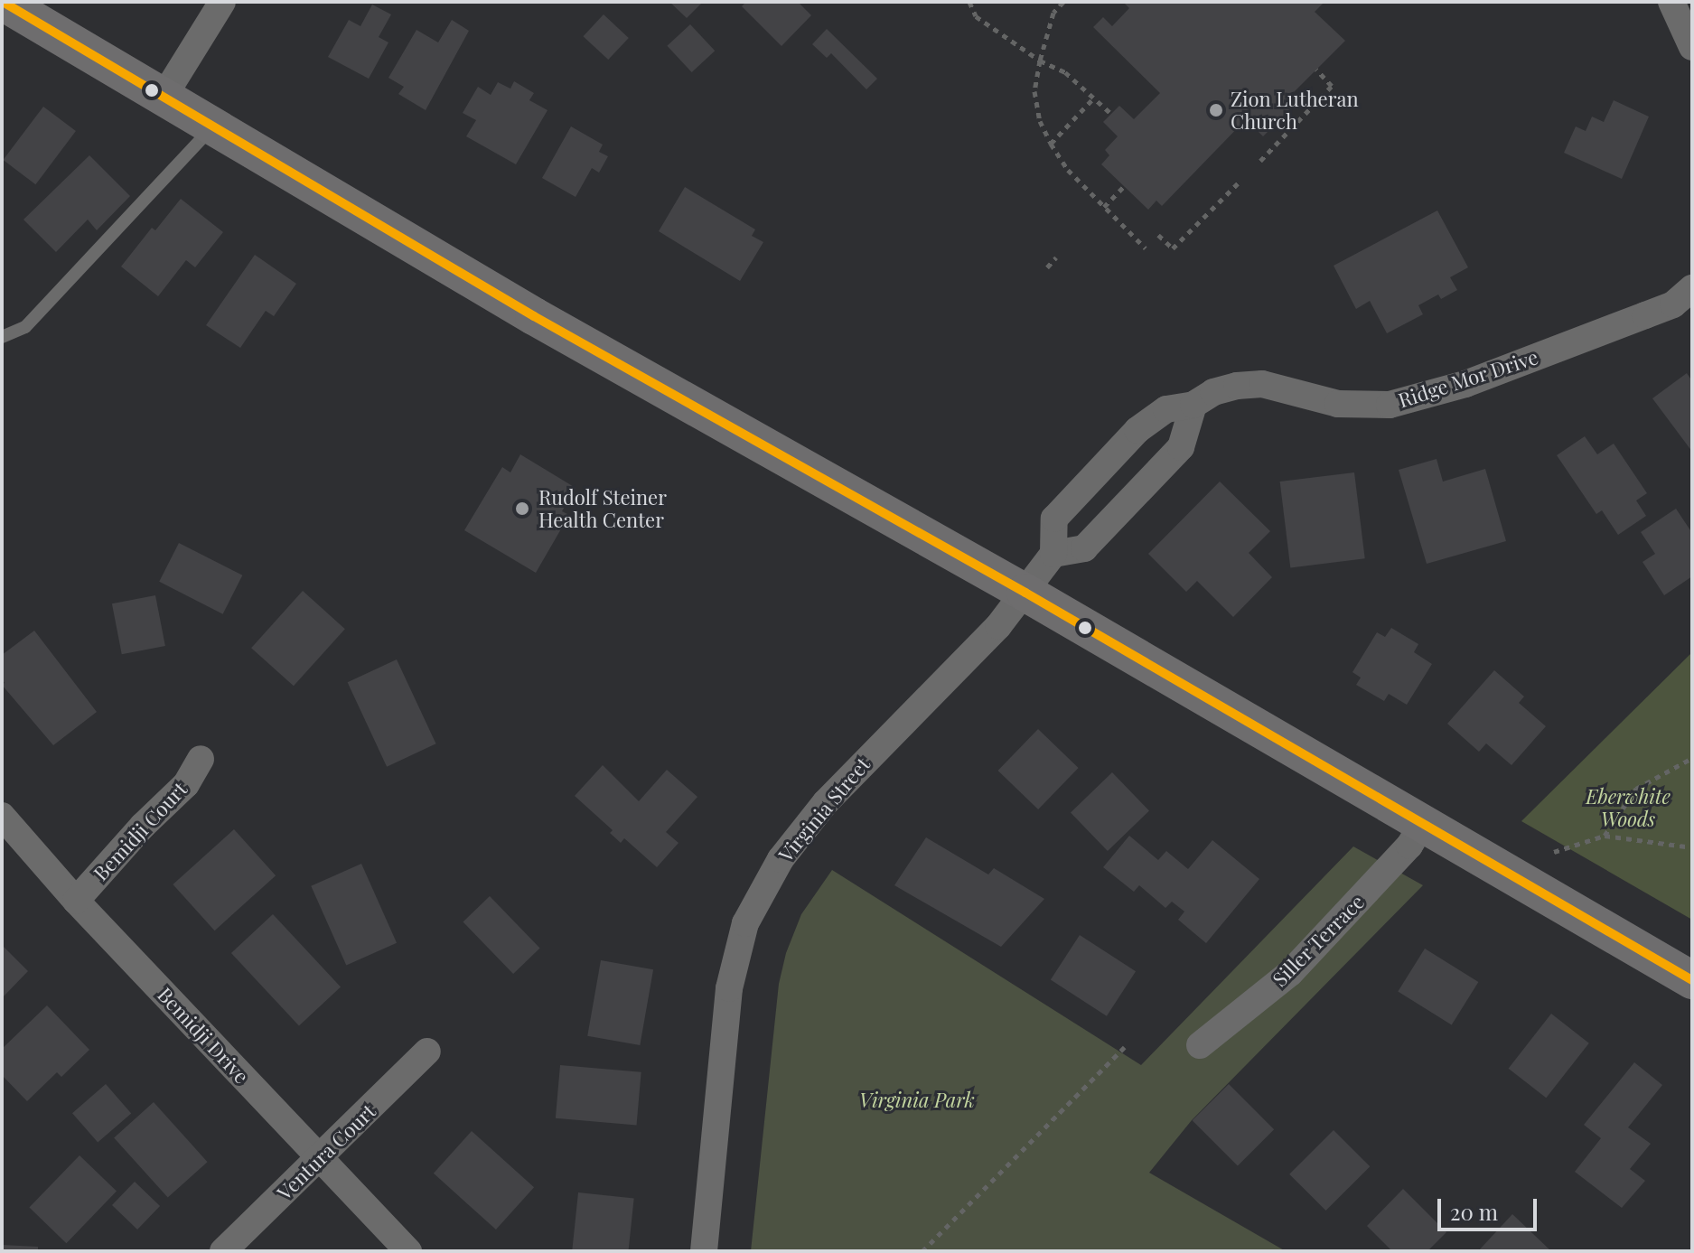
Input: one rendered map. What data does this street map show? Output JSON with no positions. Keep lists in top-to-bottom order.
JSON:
{
  "streets": {
    "street": [
      "Ridge Mor Drive",
      "Virginia Street",
      "Bemidji Court",
      "Siller Terrace",
      "Bemidji Drive",
      "Ventura Court"
    ]
  },
  "crossings": [
    ["Bemidji Court", "Bemidji Drive"],
    ["Bemidji Drive", "Ventura Court"]
  ],
  "parks": ["Eberwhite Woods", "Virginia Park"],
  "places": ["Zion Lutheran Church", "Rudolf Steiner Health Center"],
  "scale_bar": "20 m"
}
